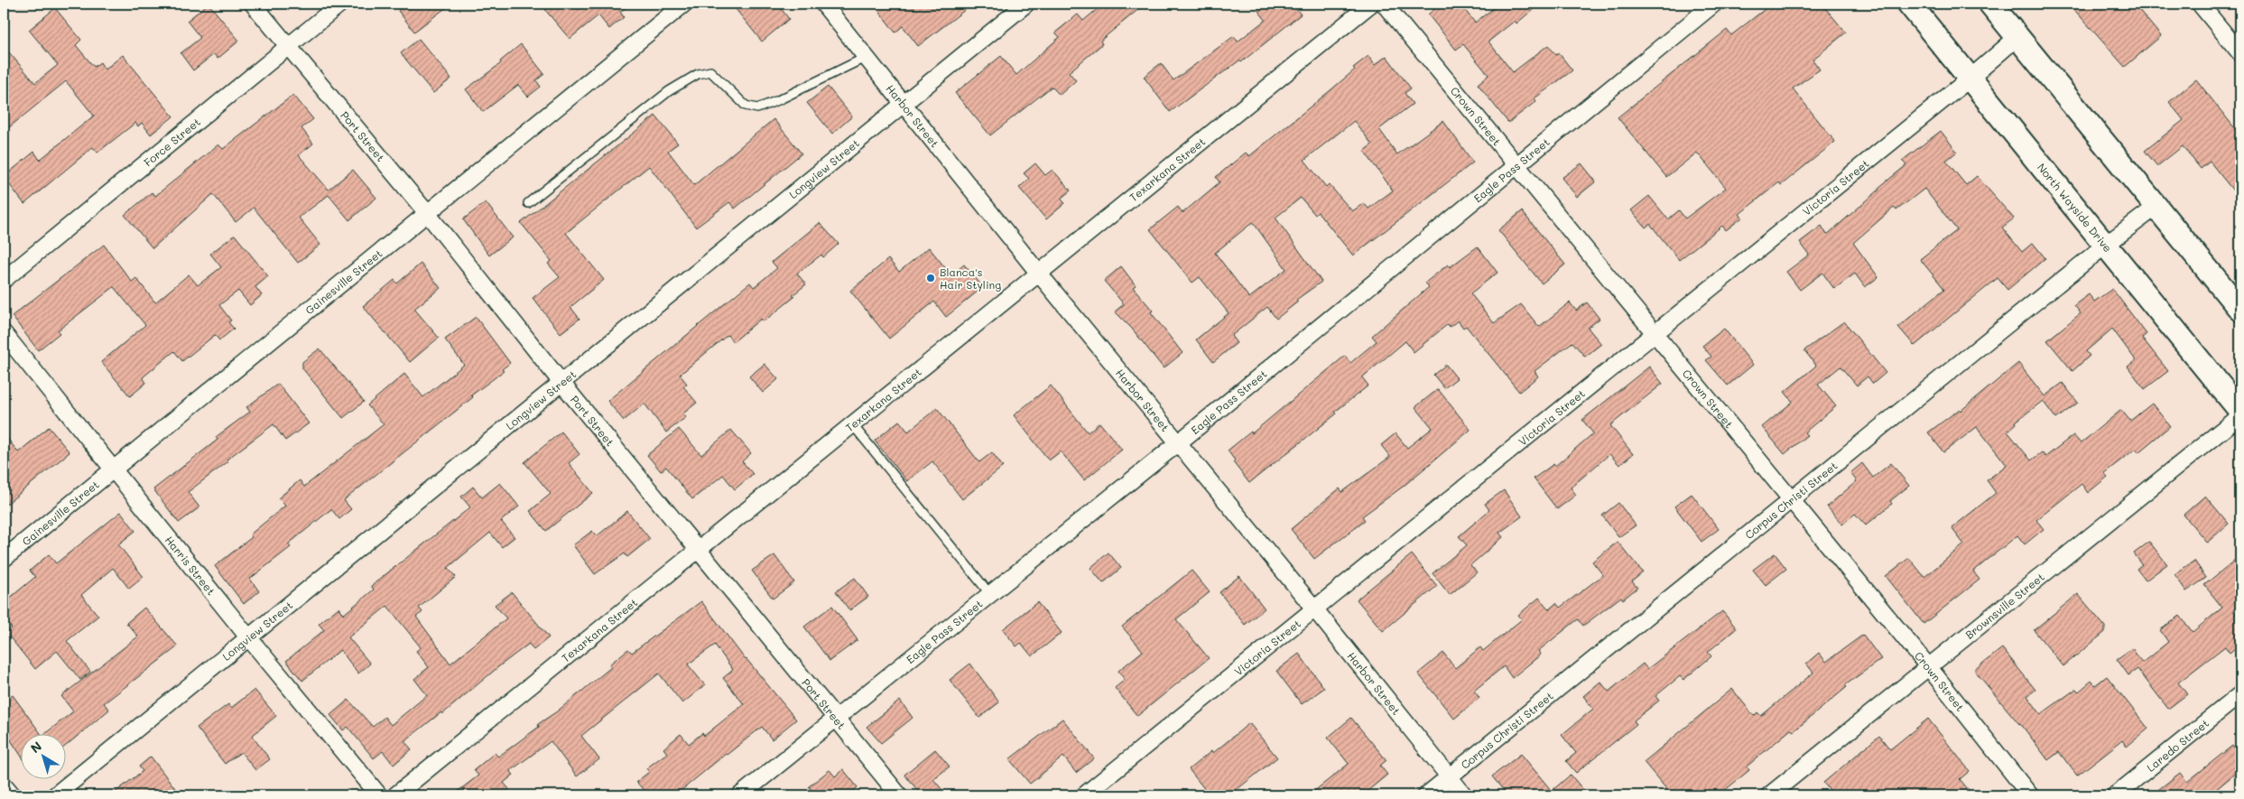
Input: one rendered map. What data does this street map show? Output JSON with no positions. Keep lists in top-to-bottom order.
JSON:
{
  "streets": {
    "main road": ["North Wayside Drive"],
    "street": [
      "Harbor Street",
      "Crown Street",
      "Port Street",
      "Force Street",
      "Longview Street",
      "Texarkana Street",
      "Eagle Pass Street",
      "Victoria Street",
      "Gainesville Street",
      "Corpus Christi Street",
      "Harris Street",
      "Brownsville Street",
      "Laredo Street"
    ]
  },
  "crossings": [
    ["Harbor Street", "Longview Street"],
    ["Harbor Street", "Texarkana Street"],
    ["Harbor Street", "Eagle Pass Street"],
    ["Harbor Street", "Victoria Street"],
    ["Harbor Street", "Corpus Christi Street"],
    ["Crown Street", "Eagle Pass Street"],
    ["Crown Street", "Victoria Street"],
    ["Crown Street", "Corpus Christi Street"],
    ["Crown Street", "Brownsville Street"],
    ["Port Street", "Force Street"],
    ["Port Street", "Longview Street"],
    ["Port Street", "Texarkana Street"],
    ["Port Street", "Eagle Pass Street"],
    ["Port Street", "Gainesville Street"],
    ["Longview Street", "Harris Street"],
    ["Victoria Street", "North Wayside Drive"],
    ["North Wayside Drive", "Corpus Christi Street"],
    ["Gainesville Street", "Harris Street"]
  ],
  "places": ["Blanca's Hair Styling"],
  "north": "top left"
}
